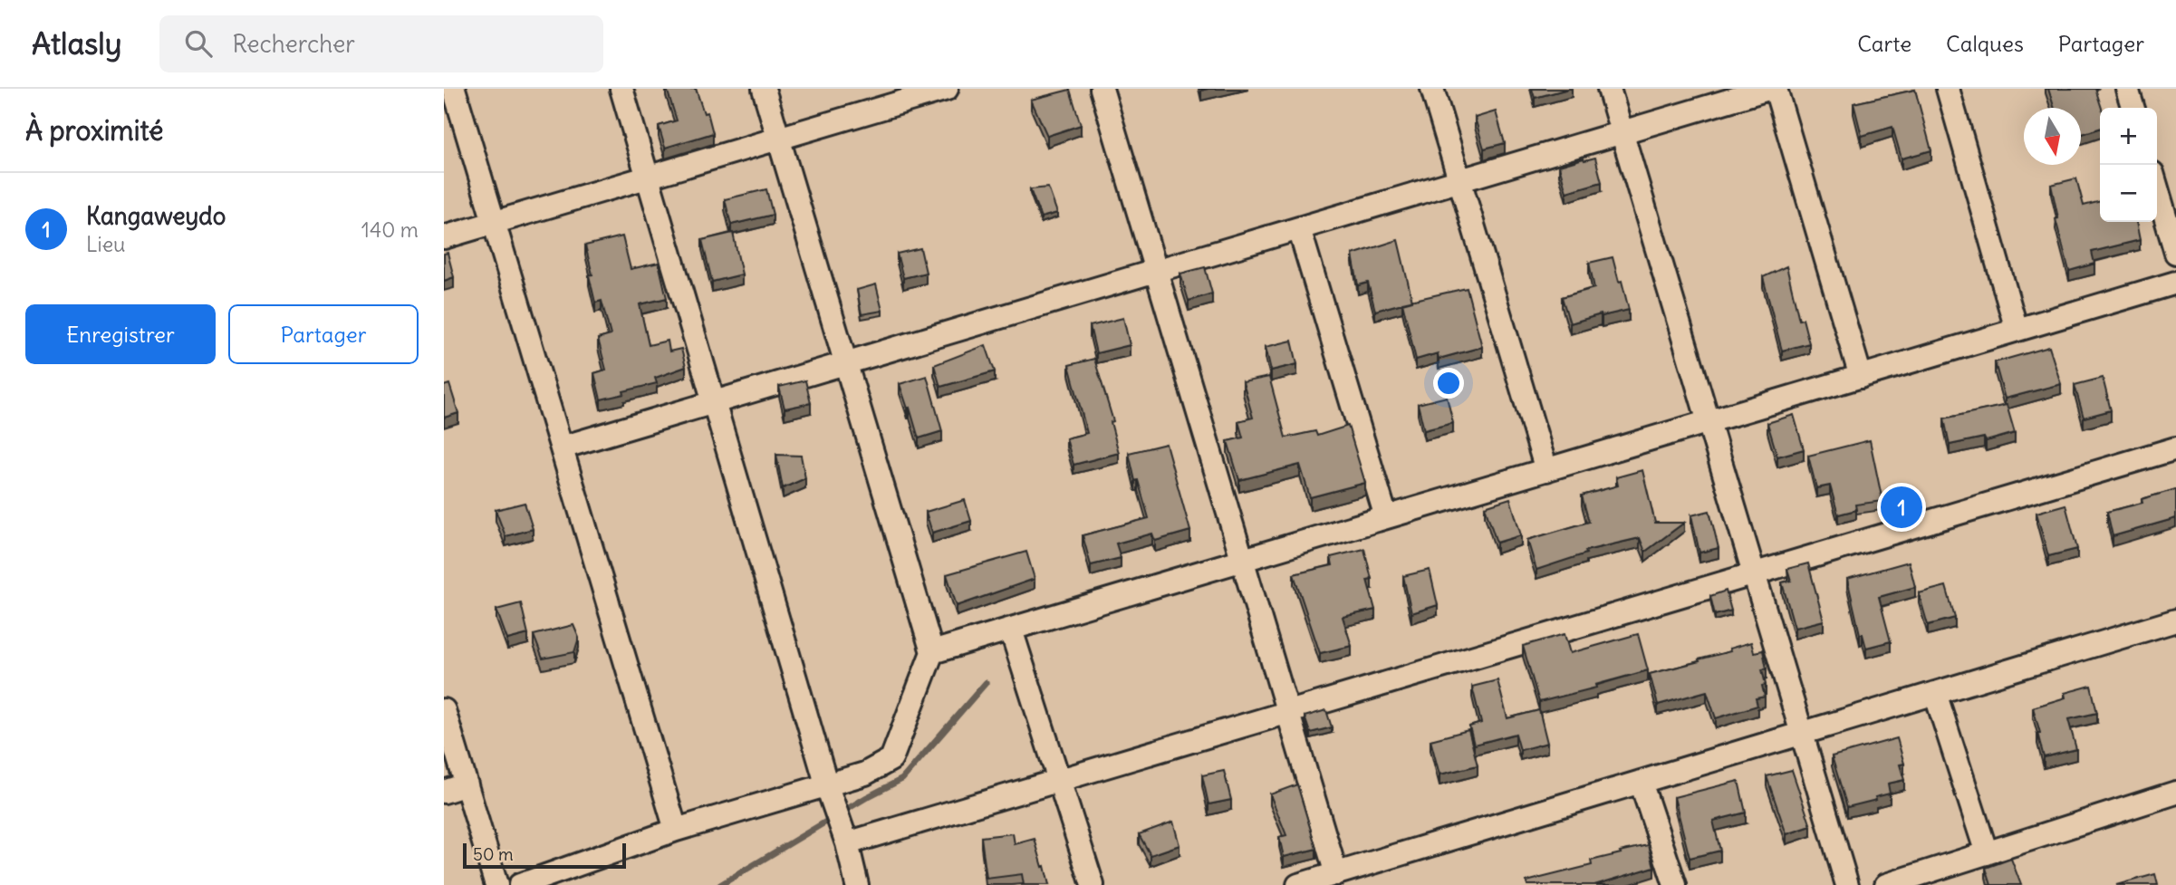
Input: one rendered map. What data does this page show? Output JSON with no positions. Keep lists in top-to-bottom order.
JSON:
{
  "scale_bar": "50 m",
  "north": "bottom",
  "page": {
    "header": "Atlasly",
    "search": "Rechercher",
    "nav": ["Carte", "Calques", "Partager"],
    "heading": "À proximité",
    "map_buttons": ["+", "−"],
    "list": [
      {
        "mark": "1",
        "name": "Kangaweydo",
        "note": "Lieu",
        "value": "140 m"
      }
    ],
    "buttons": ["Enregistrer", "Partager"],
    "pins": "1",
    "scale": "50 m"
  }
}
